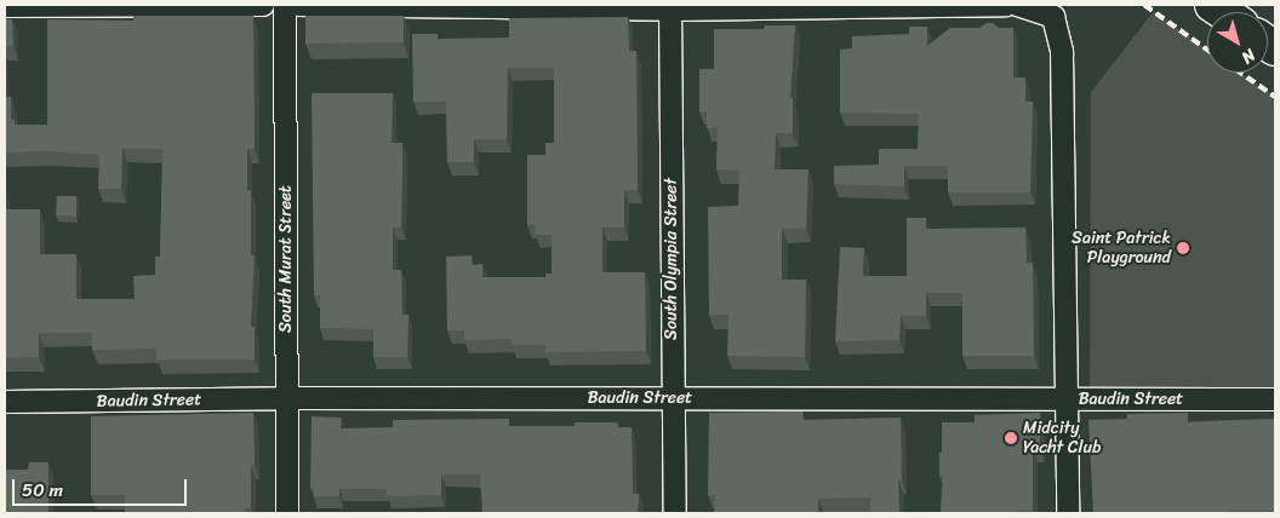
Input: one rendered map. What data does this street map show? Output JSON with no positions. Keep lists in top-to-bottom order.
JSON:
{
  "streets": {
    "street": ["South Murat Street", "South Olympia Street", "Baudin Street"]
  },
  "crossings": [
    ["South Murat Street", "Baudin Street"],
    ["South Olympia Street", "Baudin Street"]
  ],
  "places": ["Saint Patrick Playground", "Midcity Yacht Club"],
  "scale_bar": "50 m",
  "north": "bottom right"
}
